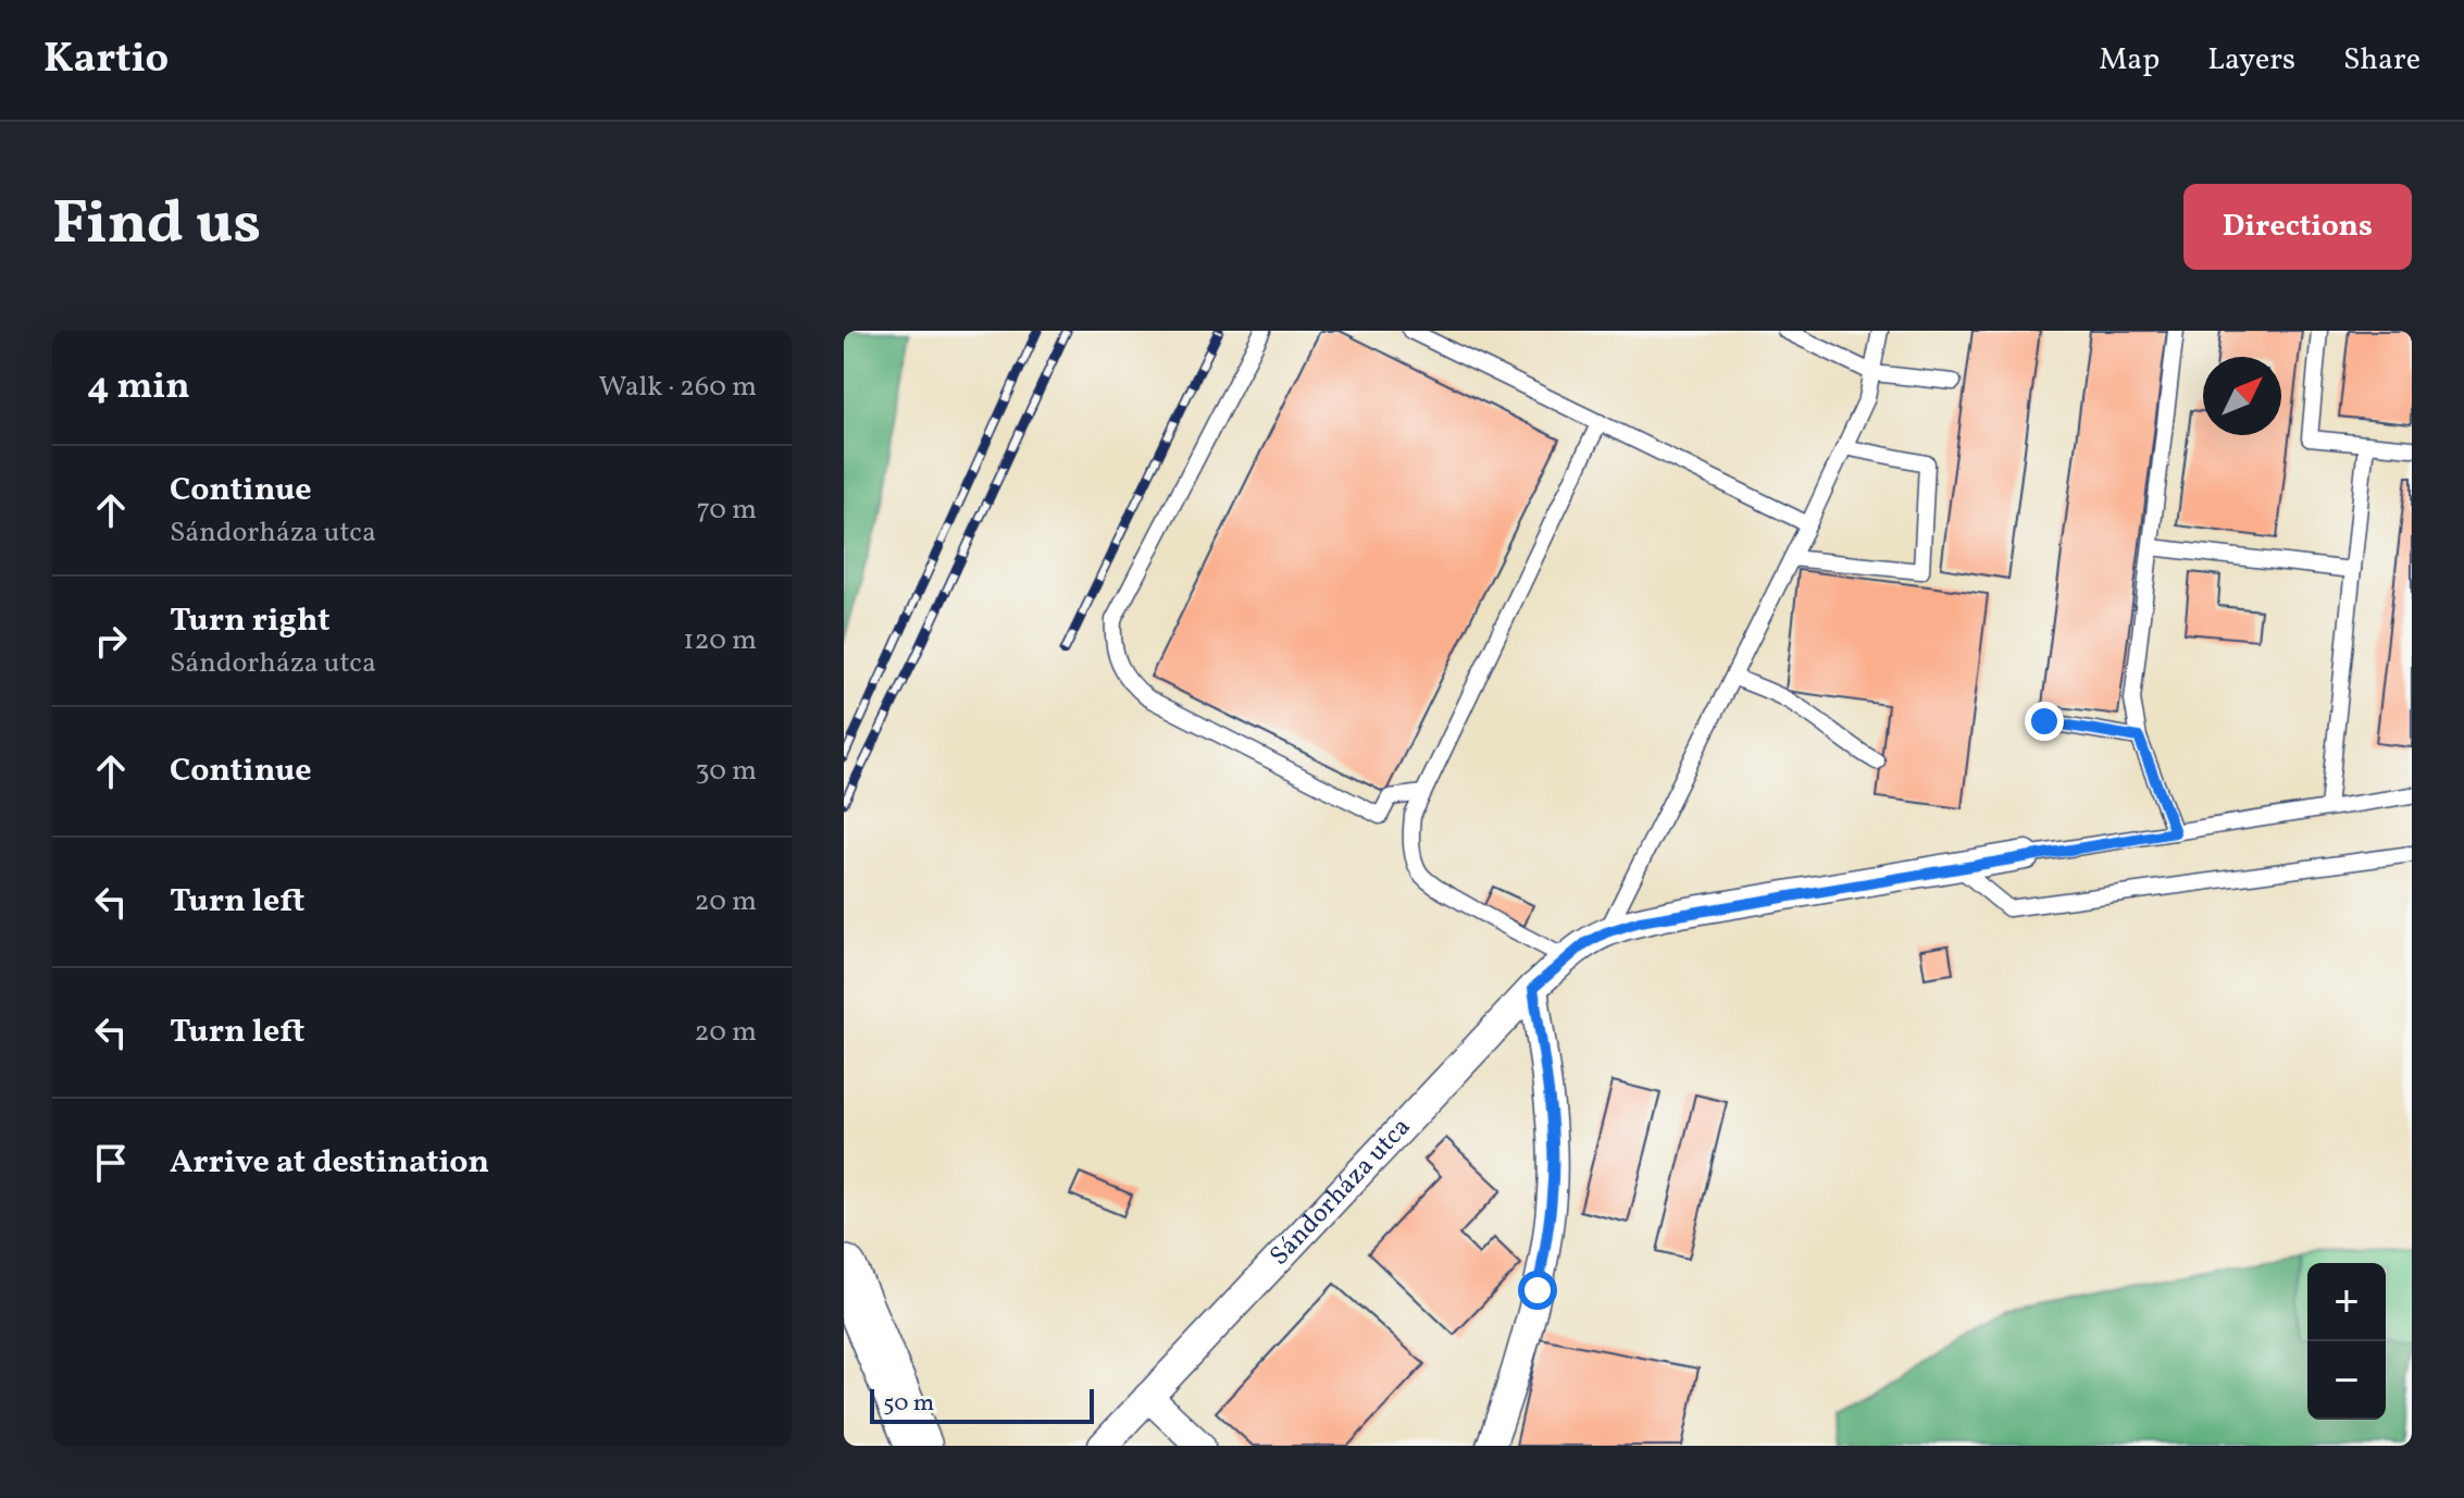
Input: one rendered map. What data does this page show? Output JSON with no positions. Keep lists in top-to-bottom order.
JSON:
{
  "streets": {
    "street": ["Sándorháza utca"]
  },
  "scale_bar": "50 m",
  "north": "top right",
  "page": {
    "header": "Kartio",
    "nav": ["Map", "Layers", "Share"],
    "title": "Find us",
    "buttons": "Directions",
    "heading": ["4 min", "Walk · 260 m"],
    "list": [
      ["Continue", "Sándorháza utca", "70 m"],
      ["Turn right", "Sándorháza utca", "120 m"],
      ["Continue", "30 m"],
      ["Turn left", "20 m"],
      ["Turn left", "20 m"],
      "Arrive at destination"
    ],
    "map_buttons": ["+", "−"],
    "scale": "50 m"
  }
}
